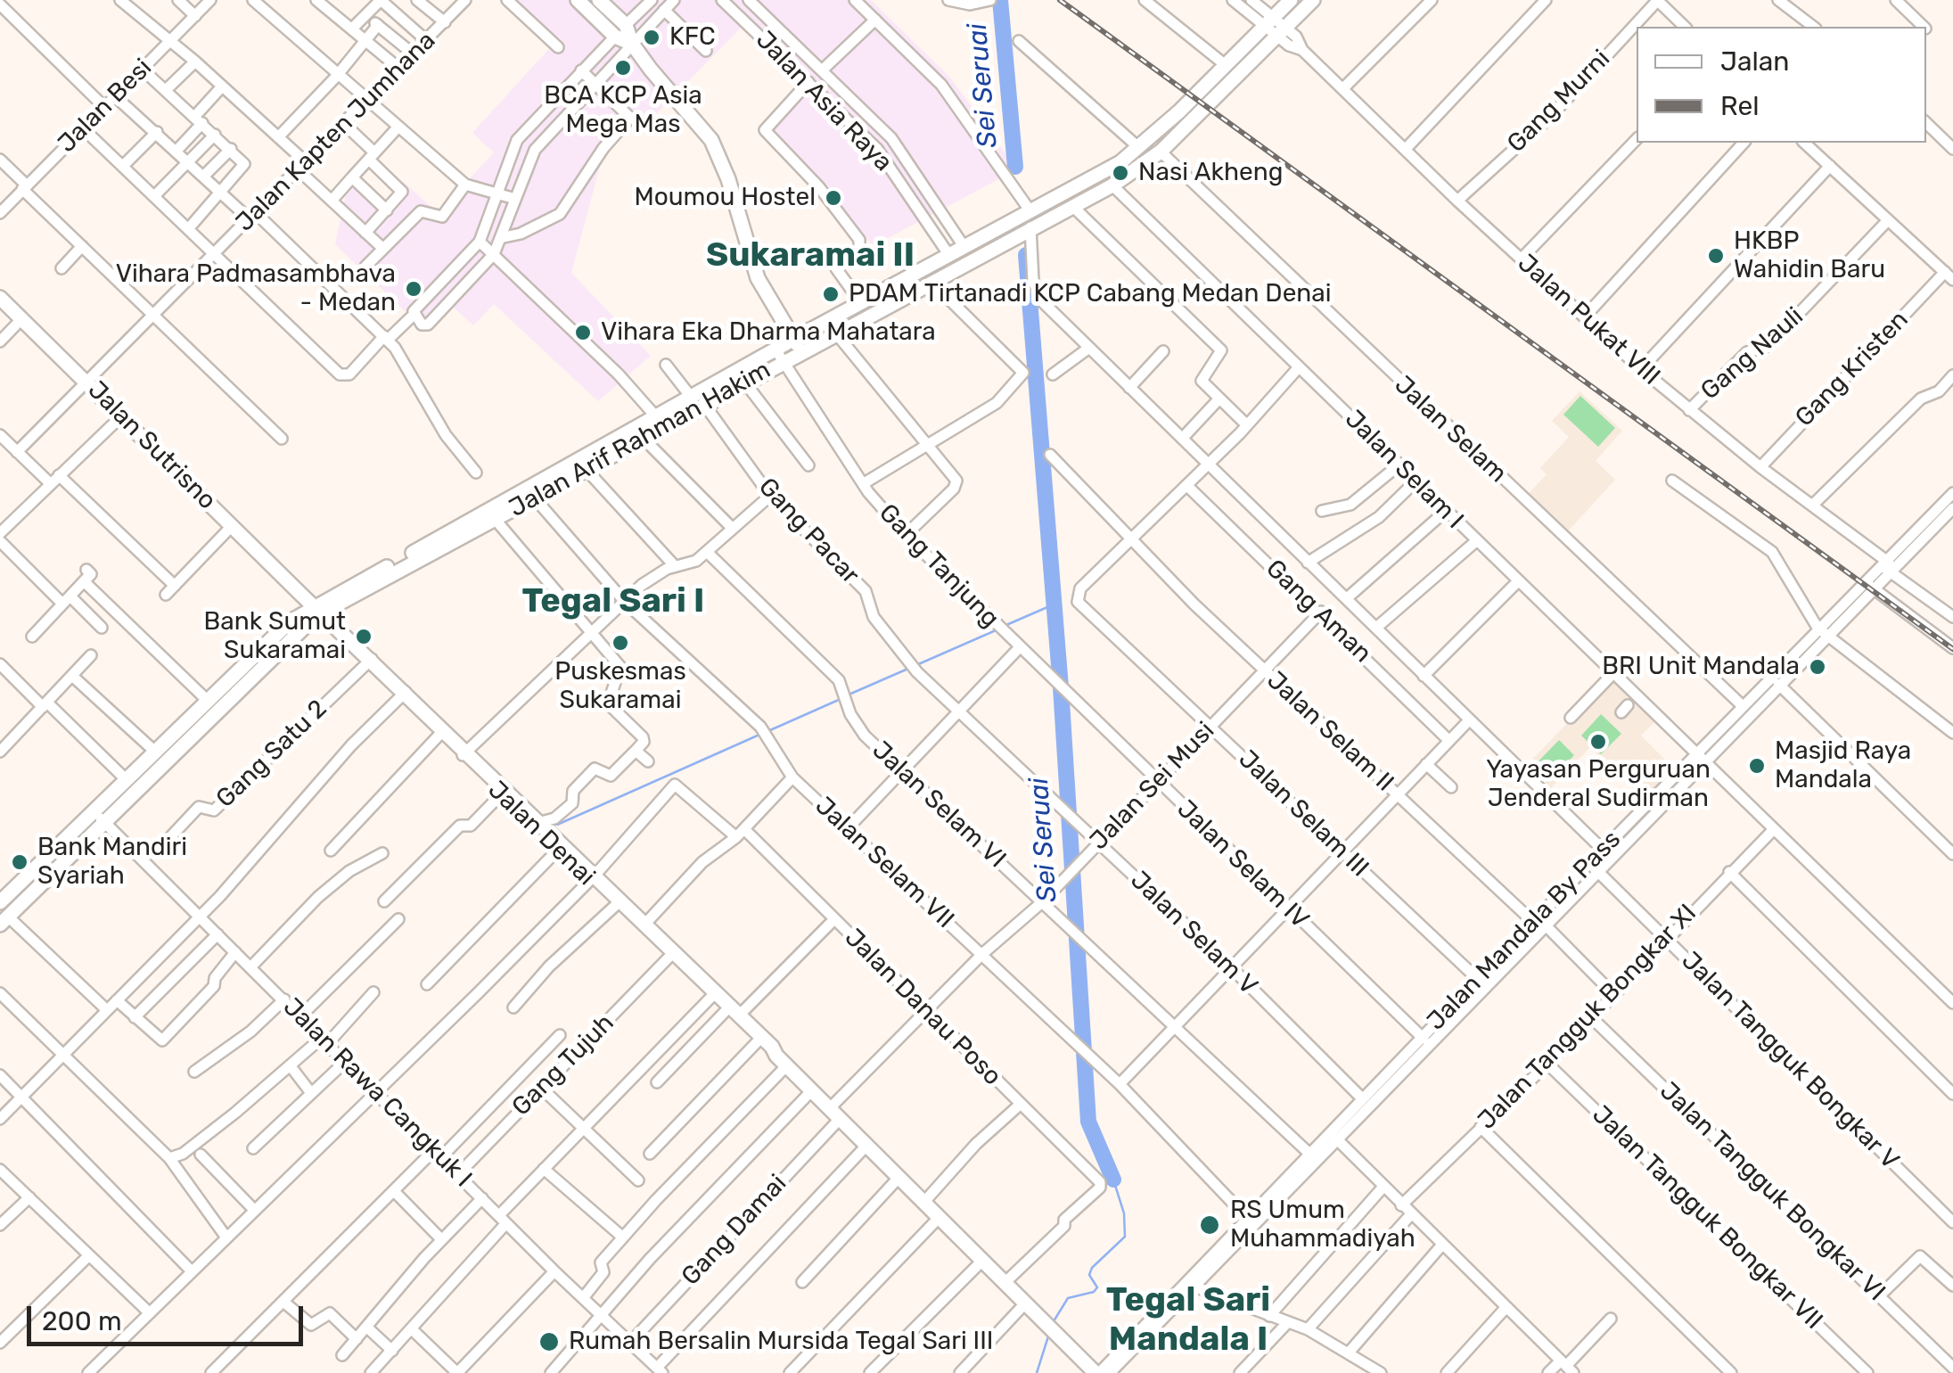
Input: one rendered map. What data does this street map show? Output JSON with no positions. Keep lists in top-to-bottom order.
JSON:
{
  "streets": {
    "main road": ["Jalan Arif Rahman Hakim", "Jalan Sutrisno", "Jalan Denai"],
    "street": [
      "Jalan Asia Raya",
      "Gang Murni",
      "Jalan Besi",
      "Jalan Kapten Jumhana",
      "Jalan Pukat VIII",
      "Gang Nauli",
      "Gang Kristen",
      "Jalan Selam",
      "Jalan Selam I",
      "Gang Pacar",
      "Gang Tanjung",
      "Gang Aman",
      "Jalan Selam II",
      "Gang Satu 2",
      "Jalan Sei Musi",
      "Jalan Selam VI",
      "Jalan Selam III",
      "Jalan Selam VII",
      "Jalan Selam IV",
      "Jalan Mandala By Pass",
      "Jalan Selam V",
      "Jalan Danau Poso",
      "Jalan Tangguk Bongkar XI",
      "Jalan Tangguk Bongkar V",
      "Gang Tujuh",
      "Jalan Rawa Cangkuk I",
      "Jalan Tangguk Bongkar VI",
      "Jalan Tangguk Bongkar VII",
      "Gang Damai"
    ]
  },
  "crossings": [
    ["Jalan Asia Raya", "Jalan Arif Rahman Hakim"],
    ["Gang Murni", "Jalan Pukat VIII"],
    ["Jalan Kapten Jumhana", "Jalan Sutrisno"],
    ["Jalan Pukat VIII", "Gang Nauli"],
    ["Jalan Pukat VIII", "Gang Kristen"],
    ["Jalan Pukat VIII", "Jalan Arif Rahman Hakim"],
    ["Jalan Pukat VIII", "Jalan Mandala By Pass"],
    ["Jalan Selam", "Jalan Arif Rahman Hakim"],
    ["Jalan Selam", "Jalan Mandala By Pass"],
    ["Jalan Arif Rahman Hakim", "Jalan Sutrisno"],
    ["Jalan Arif Rahman Hakim", "Jalan Selam I"],
    ["Jalan Arif Rahman Hakim", "Gang Pacar"],
    ["Jalan Arif Rahman Hakim", "Gang Tanjung"],
    ["Jalan Arif Rahman Hakim", "Jalan Denai"],
    ["Jalan Arif Rahman Hakim", "Jalan Selam VII"],
    ["Jalan Arif Rahman Hakim", "Jalan Rawa Cangkuk I"],
    ["Jalan Sutrisno", "Jalan Denai"],
    ["Jalan Selam I", "Jalan Mandala By Pass"],
    ["Jalan Selam I", "Jalan Tangguk Bongkar XI"],
    ["Gang Pacar", "Jalan Selam V"],
    ["Gang Tanjung", "Jalan Selam IV"],
    ["Gang Aman", "Jalan Sei Musi"],
    ["Jalan Selam II", "Jalan Sei Musi"],
    ["Jalan Selam II", "Jalan Selam III"],
    ["Jalan Selam II", "Jalan Mandala By Pass"],
    ["Gang Satu 2", "Jalan Denai"],
    ["Jalan Sei Musi", "Jalan Selam VI"],
    ["Jalan Sei Musi", "Jalan Selam III"],
    ["Jalan Sei Musi", "Jalan Denai"],
    ["Jalan Sei Musi", "Jalan Selam VII"],
    ["Jalan Sei Musi", "Jalan Selam IV"],
    ["Jalan Sei Musi", "Jalan Selam V"],
    ["Jalan Sei Musi", "Jalan Danau Poso"],
    ["Jalan Sei Musi", "Gang Damai"],
    ["Jalan Selam VI", "Jalan Mandala By Pass"],
    ["Jalan Selam III", "Jalan Mandala By Pass"],
    ["Jalan Denai", "Jalan Mandala By Pass"],
    ["Jalan Denai", "Jalan Danau Poso"],
    ["Jalan Denai", "Gang Tujuh"],
    ["Jalan Denai", "Gang Damai"],
    ["Jalan Selam VII", "Jalan Mandala By Pass"],
    ["Jalan Selam IV", "Jalan Mandala By Pass"],
    ["Jalan Mandala By Pass", "Jalan Selam V"],
    ["Jalan Mandala By Pass", "Jalan Tangguk Bongkar V"],
    ["Jalan Tangguk Bongkar XI", "Jalan Tangguk Bongkar V"],
    ["Jalan Tangguk Bongkar XI", "Jalan Tangguk Bongkar VI"],
    ["Jalan Tangguk Bongkar XI", "Jalan Tangguk Bongkar VII"],
    ["Gang Tujuh", "Jalan Rawa Cangkuk I"],
    ["Jalan Rawa Cangkuk I", "Gang Damai"]
  ],
  "districts": ["Sukaramai II", "Tegal Sari I", "Tegal Sari Mandala I"],
  "water": ["Sei Seruai"],
  "places": [
    "KFC",
    "BCA KCP Asia Mega Mas",
    "Nasi Akheng",
    "Moumou Hostel",
    "HKBP Wahidin Baru",
    "Vihara Padmasambhava - Medan",
    "PDAM Tirtanadi KCP Cabang Medan Denai",
    "Vihara Eka Dharma Mahatara",
    "Bank Sumut Sukaramai",
    "Puskesmas Sukaramai",
    "BRI Unit Mandala",
    "Yayasan Perguruan Jenderal Sudirman",
    "Masjid Raya Mandala",
    "Bank Mandiri Syariah",
    "RS Umum Muhammadiyah",
    "Rumah Bersalin Mursida Tegal Sari III"
  ],
  "legend": ["Jalan", "Rel"],
  "scale_bar": "200 m"
}
